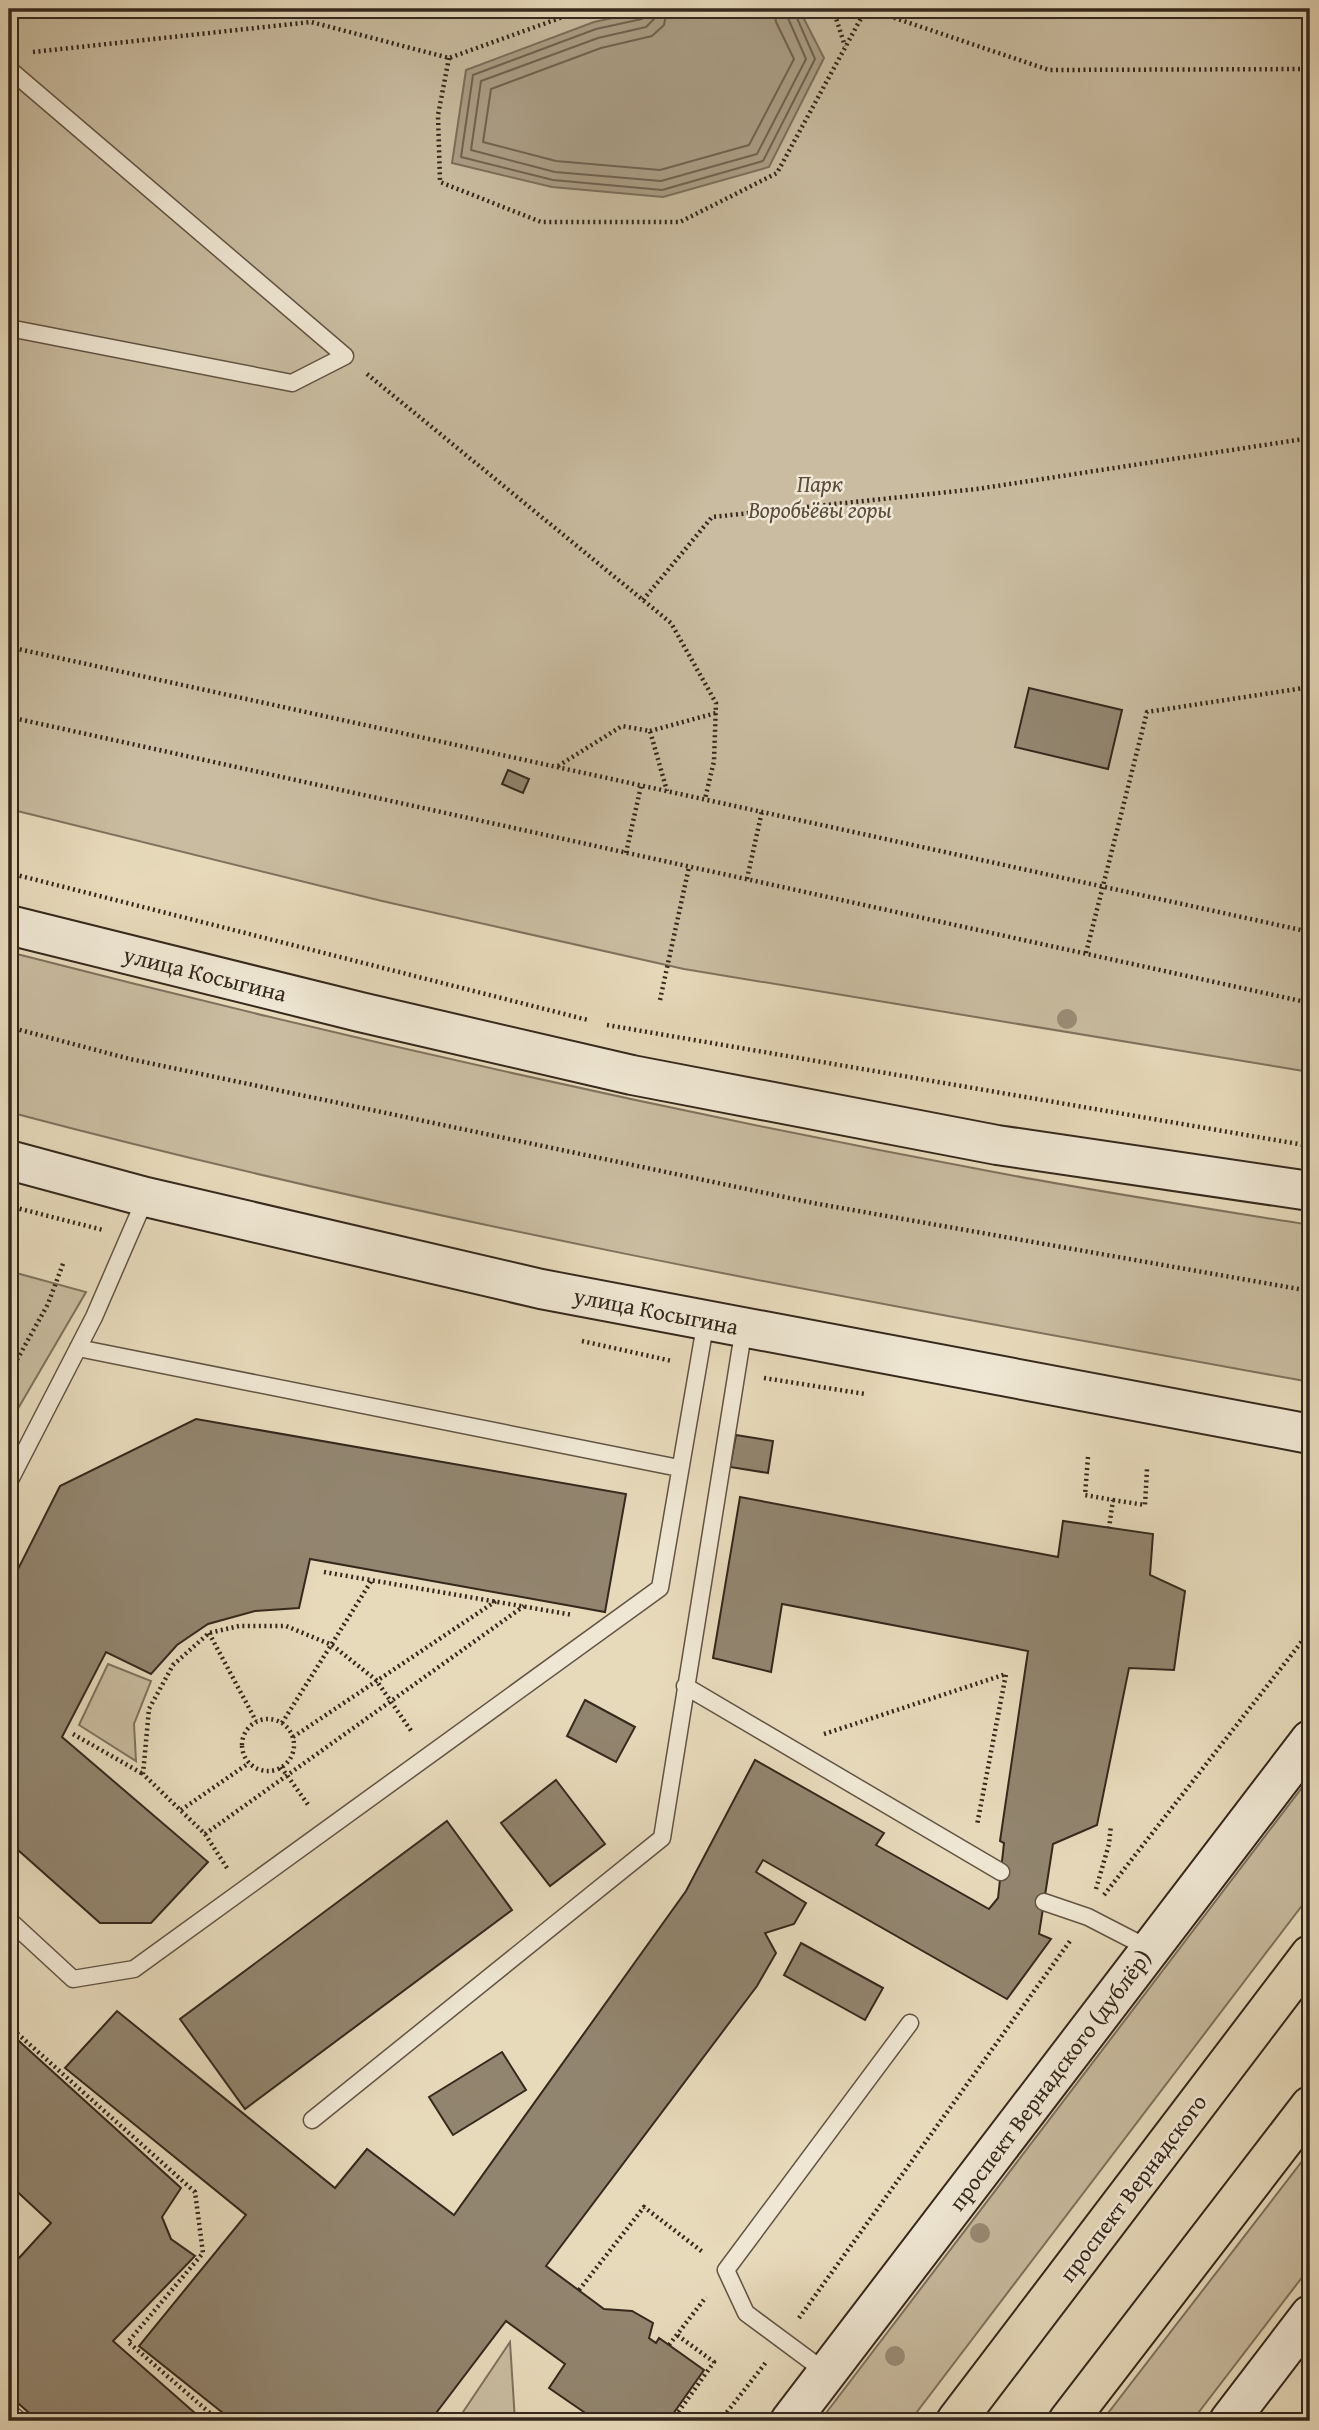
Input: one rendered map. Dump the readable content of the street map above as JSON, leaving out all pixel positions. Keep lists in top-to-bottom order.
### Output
{
  "streets": {
    "main road": ["улица Косыгина", "проспект Вернадского (дублёр)", "проспект Вернадского"]
  },
  "parks": ["Парк Воробьёвы горы"]
}
